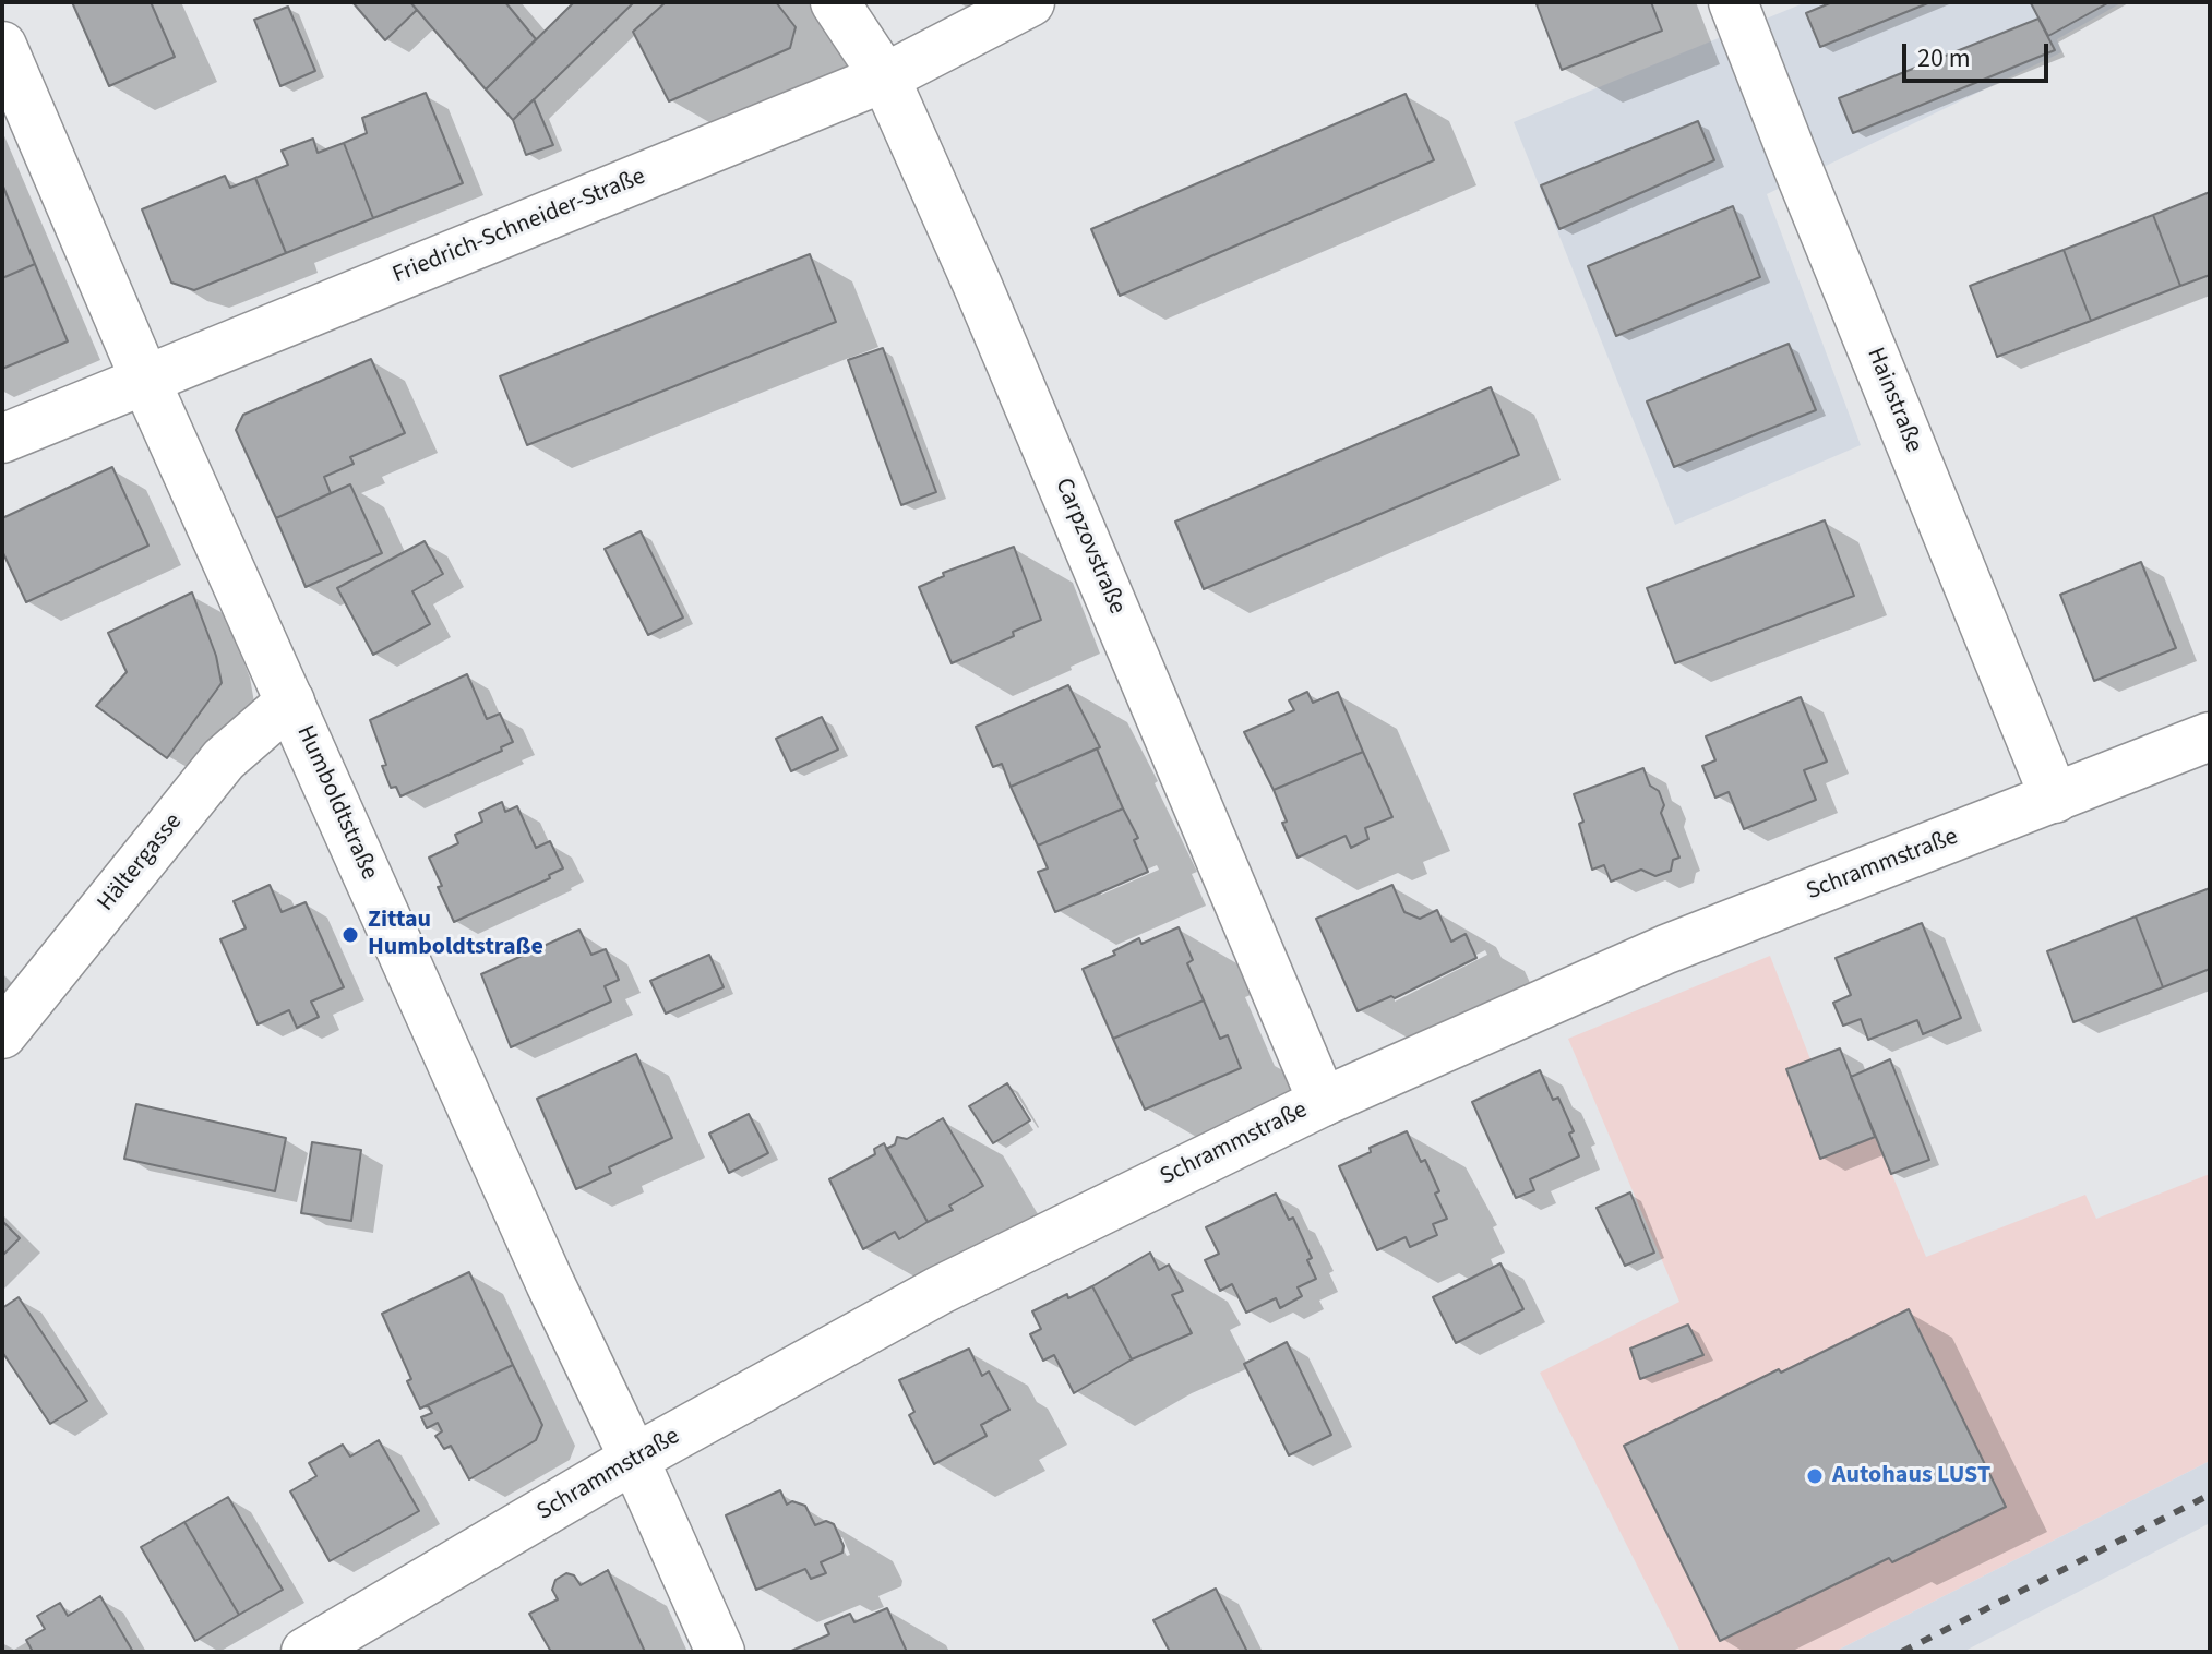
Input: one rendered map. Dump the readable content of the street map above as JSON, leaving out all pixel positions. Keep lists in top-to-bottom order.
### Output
{
  "streets": {
    "main road": [
      "Friedrich-Schneider-Straße",
      "Hainstraße",
      "Carpzovstraße",
      "Humboldtstraße",
      "Hältergasse",
      "Schrammstraße"
    ]
  },
  "crossings": [
    ["Friedrich-Schneider-Straße", "Carpzovstraße"],
    ["Friedrich-Schneider-Straße", "Humboldtstraße"],
    ["Hainstraße", "Schrammstraße"],
    ["Carpzovstraße", "Schrammstraße"],
    ["Humboldtstraße", "Hältergasse"],
    ["Humboldtstraße", "Schrammstraße"]
  ],
  "places": ["Zittau Humboldtstraße", "Autohaus LUST"],
  "scale_bar": "20 m"
}
